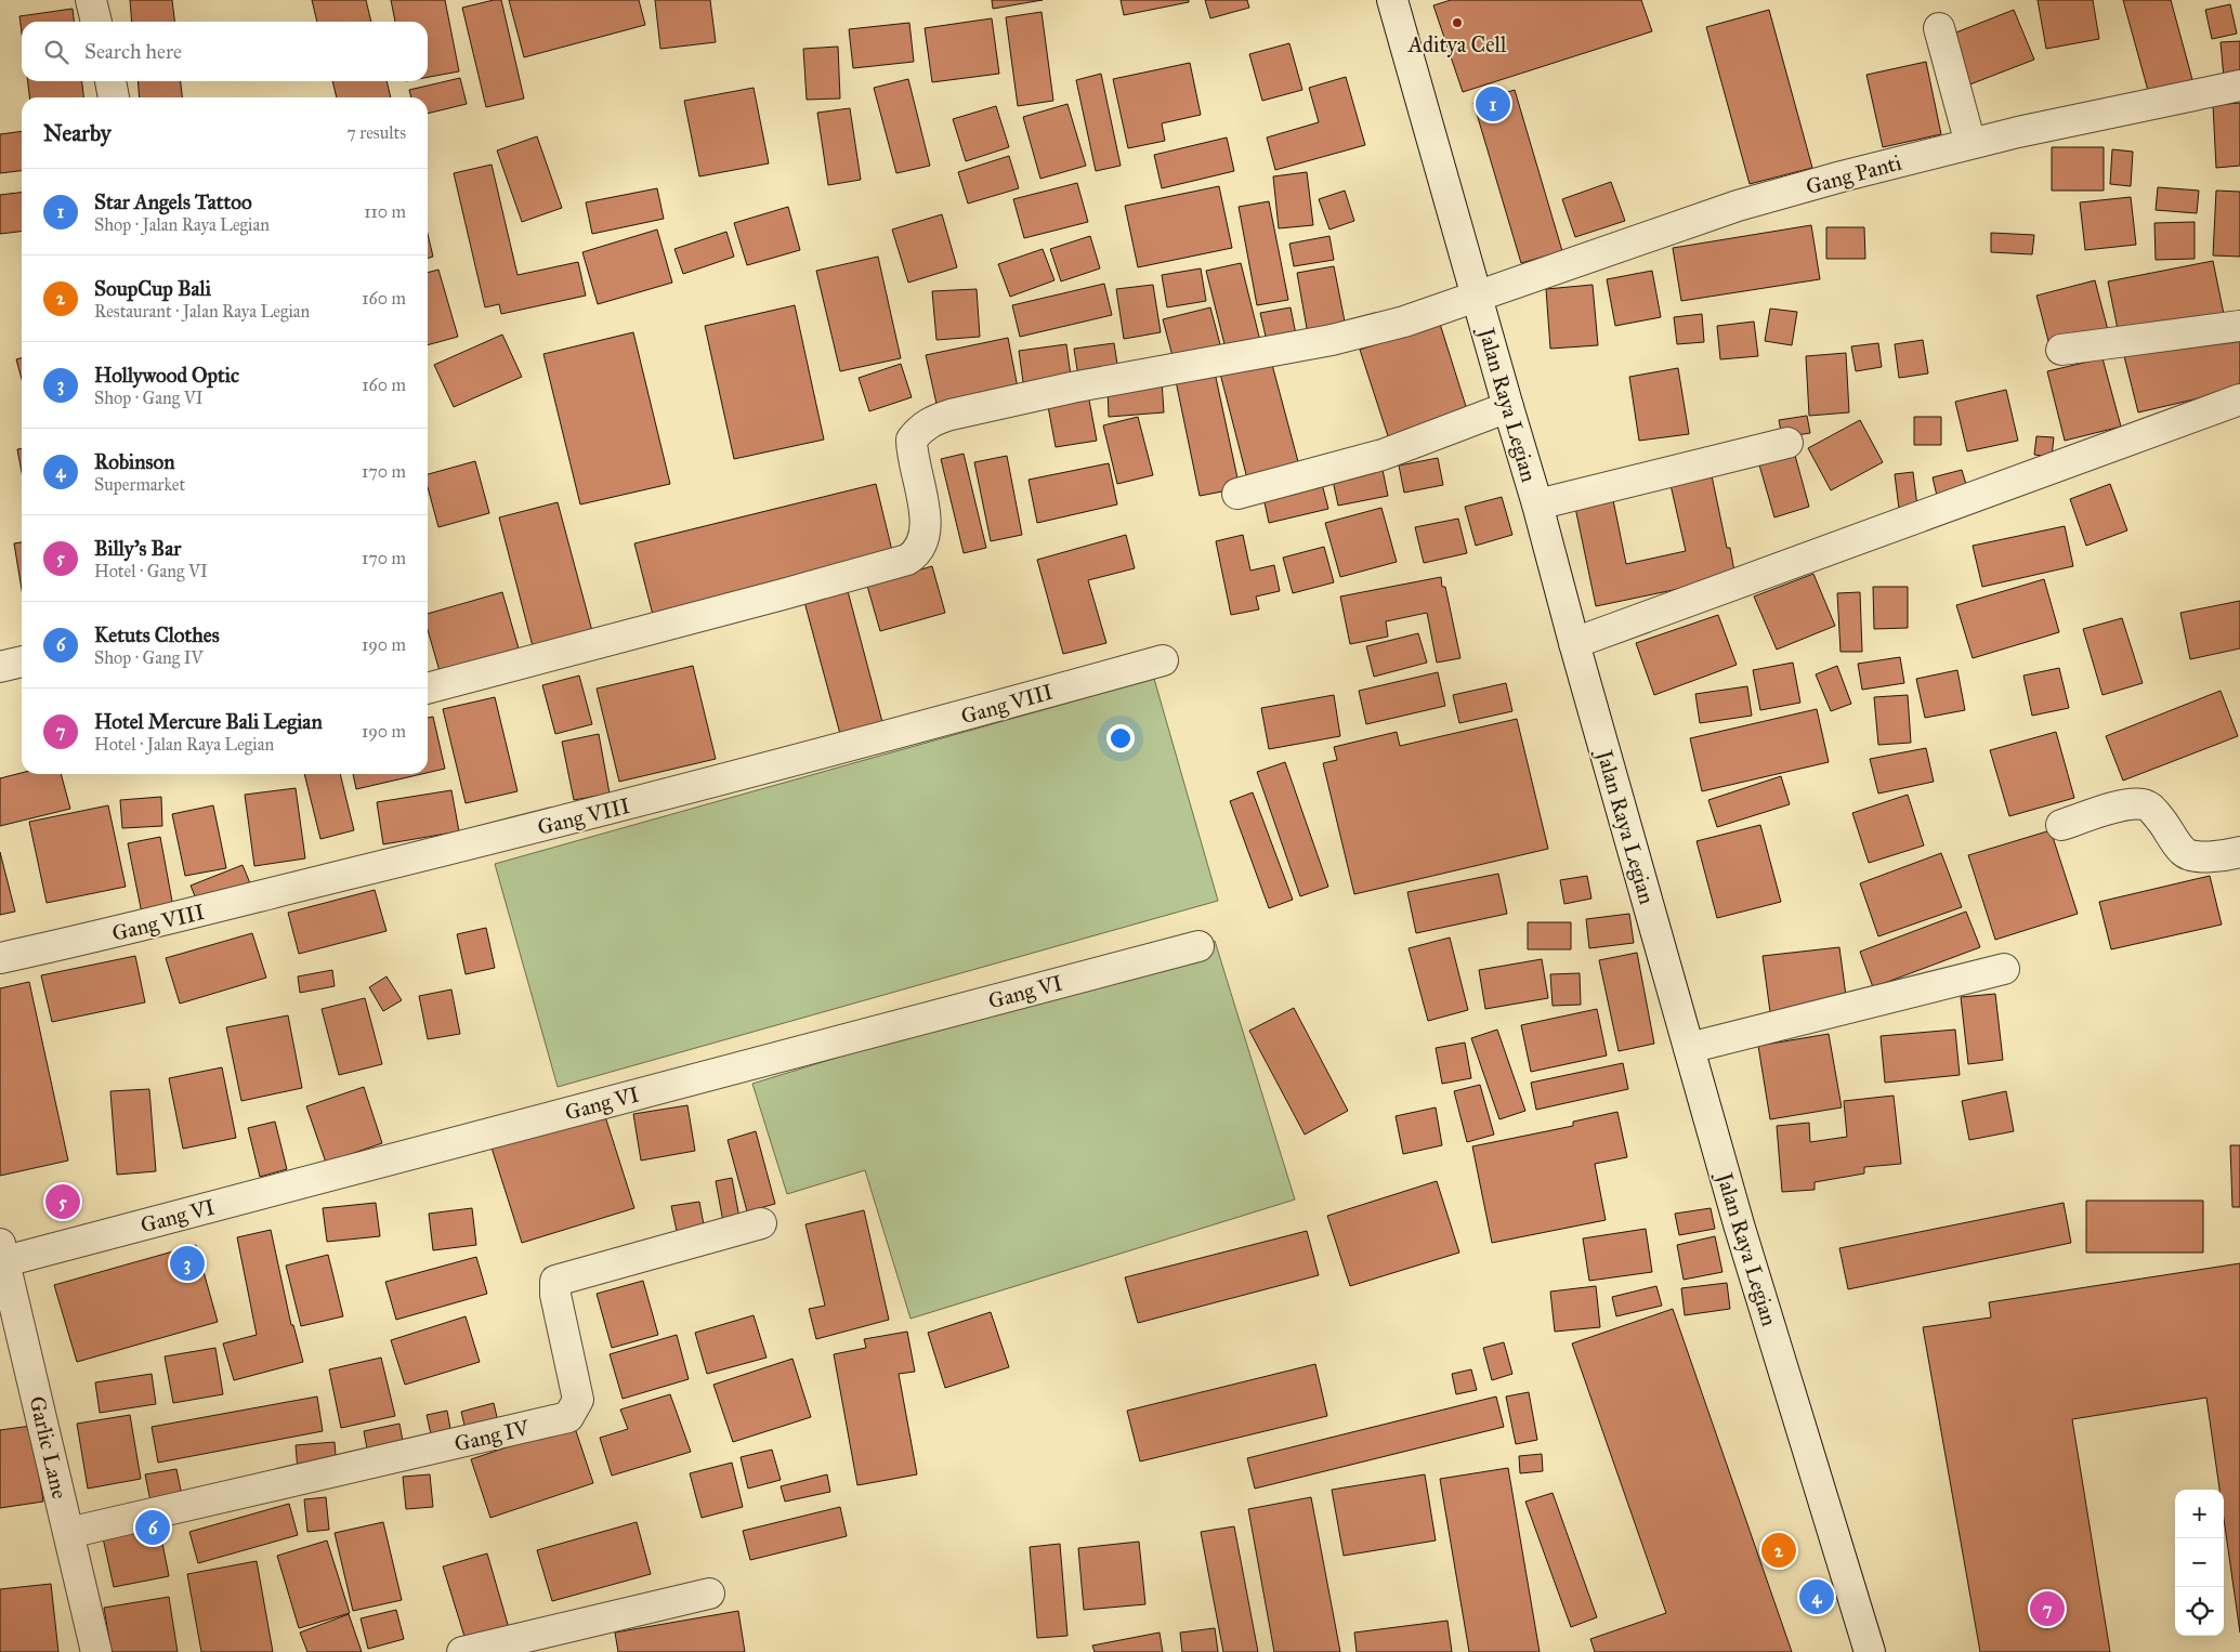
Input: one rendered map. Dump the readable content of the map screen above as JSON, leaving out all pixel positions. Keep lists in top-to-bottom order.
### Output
{
  "streets": {
    "street": [
      "Gang Panti",
      "Jalan Raya Legian",
      "Gang VIII",
      "Gang VI",
      "Gang IV",
      "Garlic Lane"
    ]
  },
  "crossings": [
    ["Gang Panti", "Jalan Raya Legian"],
    ["Gang VI", "Garlic Lane"],
    ["Gang IV", "Garlic Lane"]
  ],
  "places": ["Aditya Cell"],
  "page": {
    "search": "Search here",
    "pins": [
      "1",
      "5",
      "3",
      "6",
      "2",
      "4",
      "7"
    ],
    "heading": ["Nearby", "7 results"],
    "list": [
      {
        "mark": "1",
        "name": "Star Angels Tattoo",
        "note": "Shop · Jalan Raya Legian",
        "value": "110 m"
      },
      {
        "mark": "2",
        "name": "SoupCup Bali",
        "note": "Restaurant · Jalan Raya Legian",
        "value": "160 m"
      },
      {
        "mark": "3",
        "name": "Hollywood Optic",
        "note": "Shop · Gang VI",
        "value": "160 m"
      },
      {
        "mark": "4",
        "name": "Robinson",
        "note": "Supermarket",
        "value": "170 m"
      },
      {
        "mark": "5",
        "name": "Billy's Bar",
        "note": "Hotel · Gang VI",
        "value": "170 m"
      },
      {
        "mark": "6",
        "name": "Ketuts Clothes",
        "note": "Shop · Gang IV",
        "value": "190 m"
      },
      {
        "mark": "7",
        "name": "Hotel Mercure Bali Legian",
        "note": "Hotel · Jalan Raya Legian",
        "value": "190 m"
      }
    ],
    "map_buttons": ["+", "−"]
  }
}
